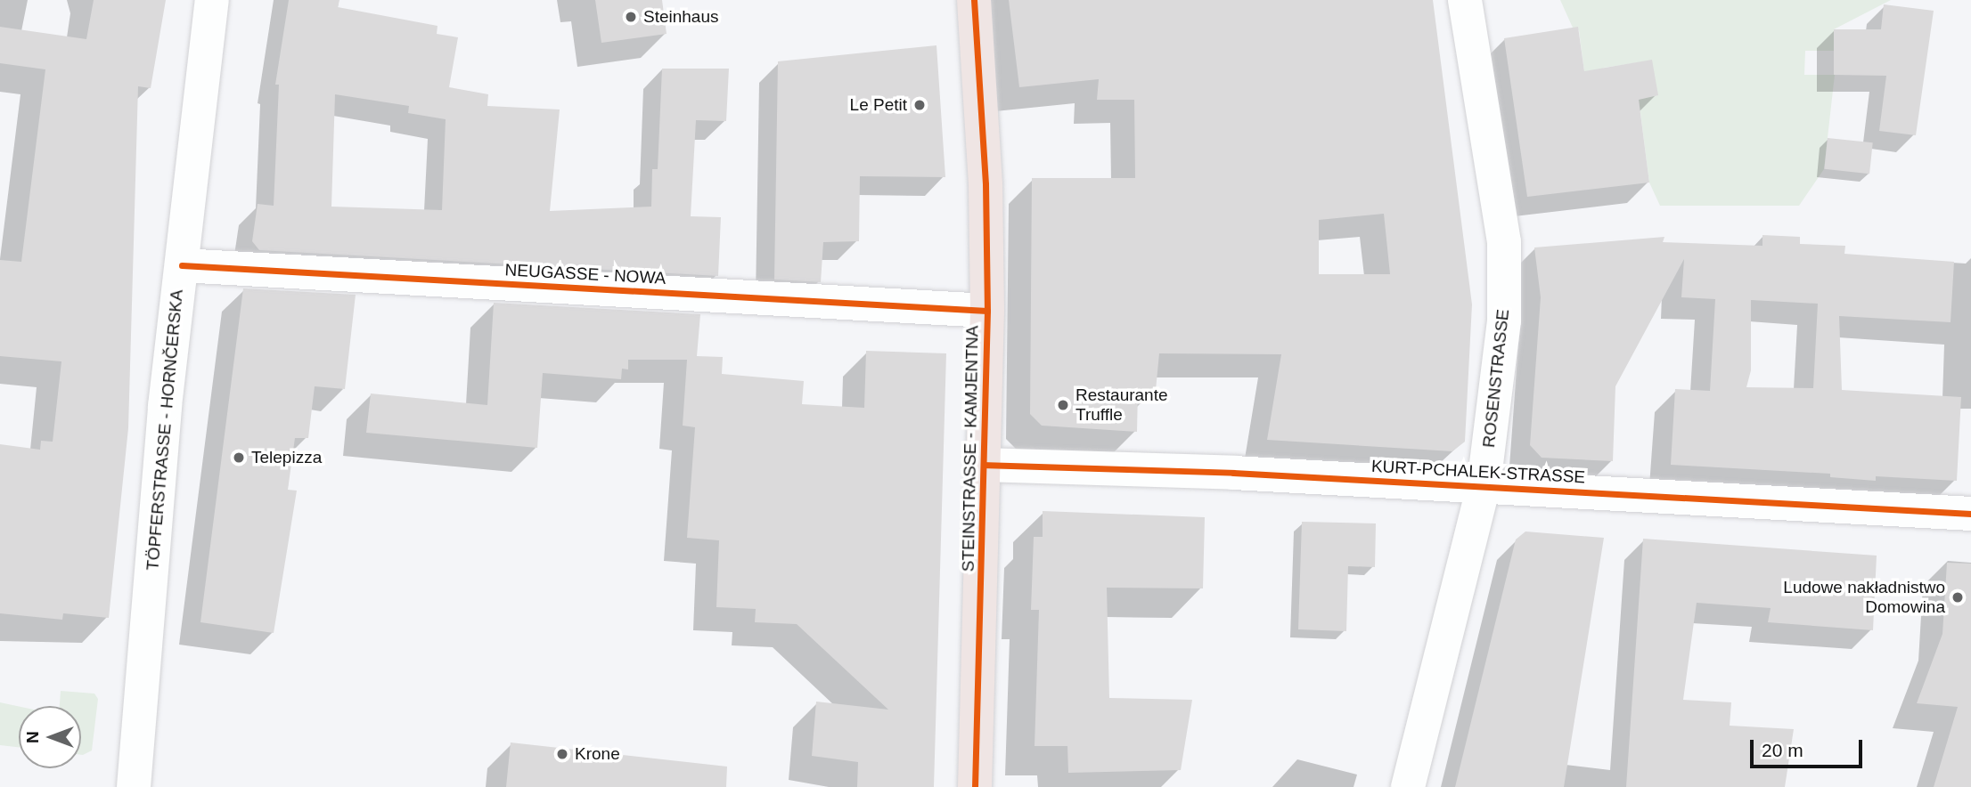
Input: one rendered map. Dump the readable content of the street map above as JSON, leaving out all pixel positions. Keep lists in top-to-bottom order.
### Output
{
  "streets": {
    "main road": ["STEINSTRASSE - KAMJENTNA"],
    "street": [
      "NEUGASSE - NOWA",
      "ROSENSTRASSE",
      "TÖPFERSTRASSE - HORNČERSKA",
      "KURT-PCHALEK-STRASSE"
    ]
  },
  "crossings": [
    ["NEUGASSE - NOWA", "TÖPFERSTRASSE - HORNČERSKA"],
    ["NEUGASSE - NOWA", "STEINSTRASSE - KAMJENTNA"],
    ["ROSENSTRASSE", "KURT-PCHALEK-STRASSE"],
    ["STEINSTRASSE - KAMJENTNA", "KURT-PCHALEK-STRASSE"]
  ],
  "places": [
    "Steinhaus",
    "Le Petit",
    "Restaurante Truffle",
    "Telepizza",
    "Ludowe nakładnistwo Domowina",
    "Krone"
  ],
  "scale_bar": "20 m",
  "north": "left"
}
